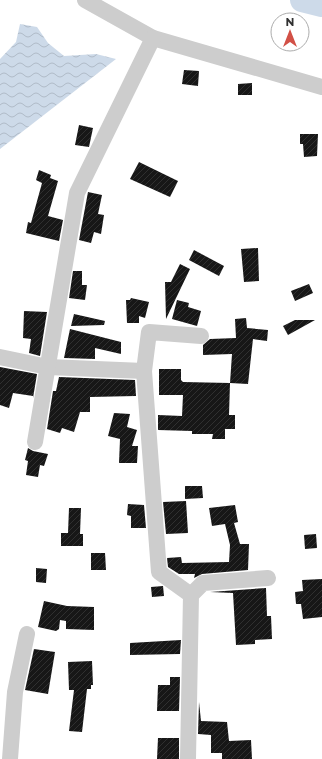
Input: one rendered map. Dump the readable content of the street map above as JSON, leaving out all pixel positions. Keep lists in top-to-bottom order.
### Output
{
  "north": "top"
}
